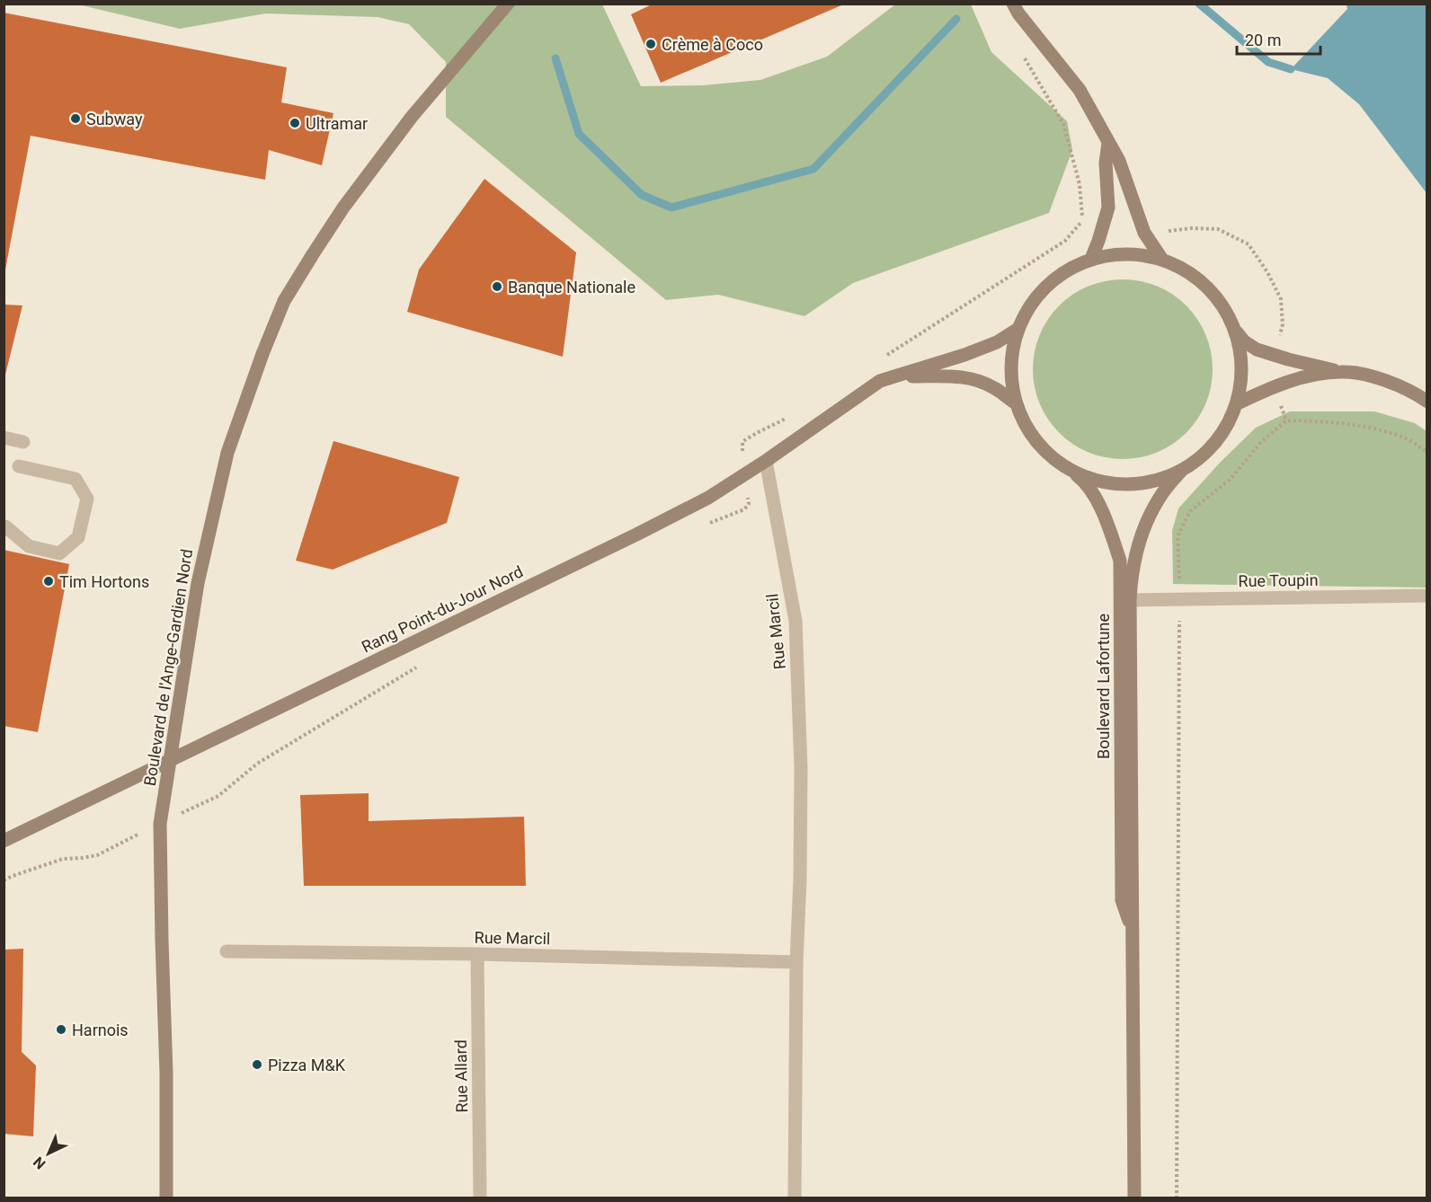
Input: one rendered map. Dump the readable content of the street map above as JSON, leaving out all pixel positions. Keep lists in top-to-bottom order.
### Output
{
  "streets": {
    "street": [
      "Rue Toupin",
      "Rang Point-du-Jour Nord",
      "Rue Marcil",
      "Boulevard de l'Ange-Gardien Nord",
      "Boulevard Lafortune",
      "Rue Allard"
    ]
  },
  "crossings": [
    ["Rue Toupin", "Boulevard Lafortune"],
    ["Rang Point-du-Jour Nord", "Rue Marcil"],
    ["Rang Point-du-Jour Nord", "Boulevard de l'Ange-Gardien Nord"],
    ["Rue Marcil", "Rue Allard"]
  ],
  "places": [
    "Crème à Coco",
    "Subway",
    "Ultramar",
    "Banque Nationale",
    "Tim Hortons",
    "Harnois",
    "Pizza M&K"
  ],
  "scale_bar": "20 m",
  "north": "bottom left"
}
